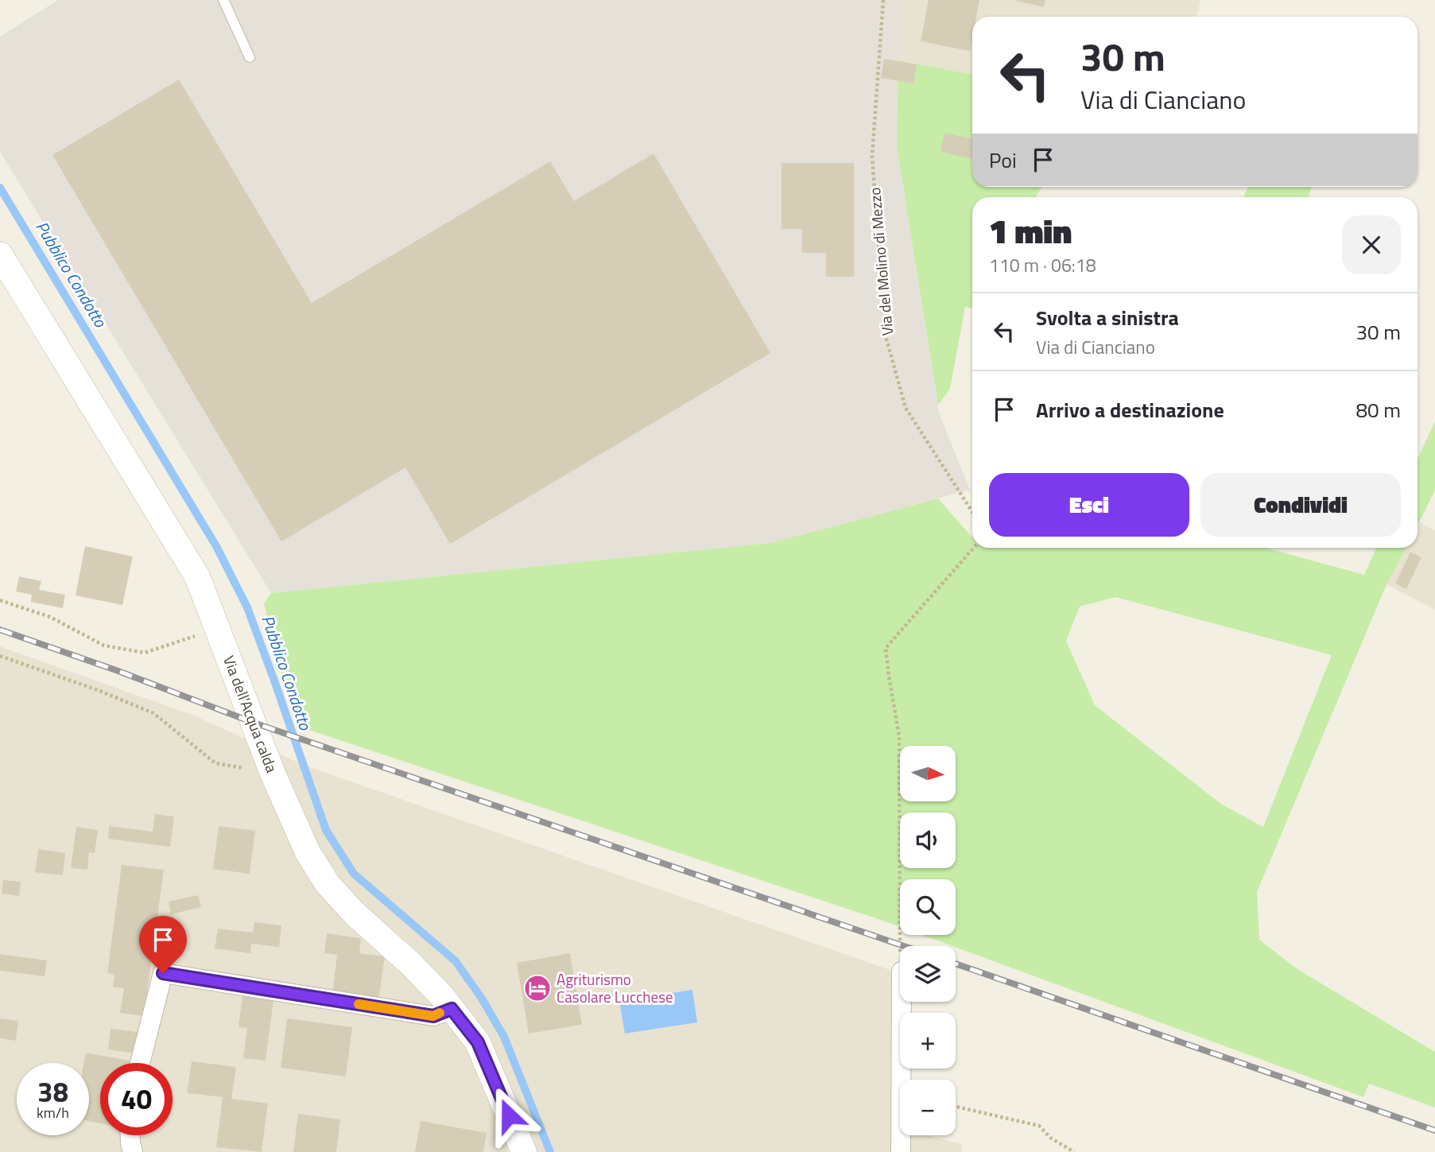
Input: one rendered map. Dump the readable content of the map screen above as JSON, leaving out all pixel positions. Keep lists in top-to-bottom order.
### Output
{
  "streets": {
    "street": ["Via dell'Acqua calda"],
    "path": ["Via del Molino di Mezzo"]
  },
  "water": ["Pubblico Condotto"],
  "places": {
    "hotel": ["Agriturismo Casolare Lucchese"]
  },
  "north": "right",
  "page": {
    "turn": ["30 m", "Via di Cianciano"],
    "then": "Poi",
    "heading": ["1 min", "110 m · 06:18"],
    "list": [
      {
        "name": "Svolta a sinistra",
        "note": "Via di Cianciano",
        "value": "30 m"
      },
      {
        "name": "Arrivo a destinazione",
        "value": "80 m"
      }
    ],
    "buttons": ["Esci", "Condividi"],
    "map_buttons": ["+", "−"],
    "speed": "38 km/h",
    "limit": "40"
  }
}
